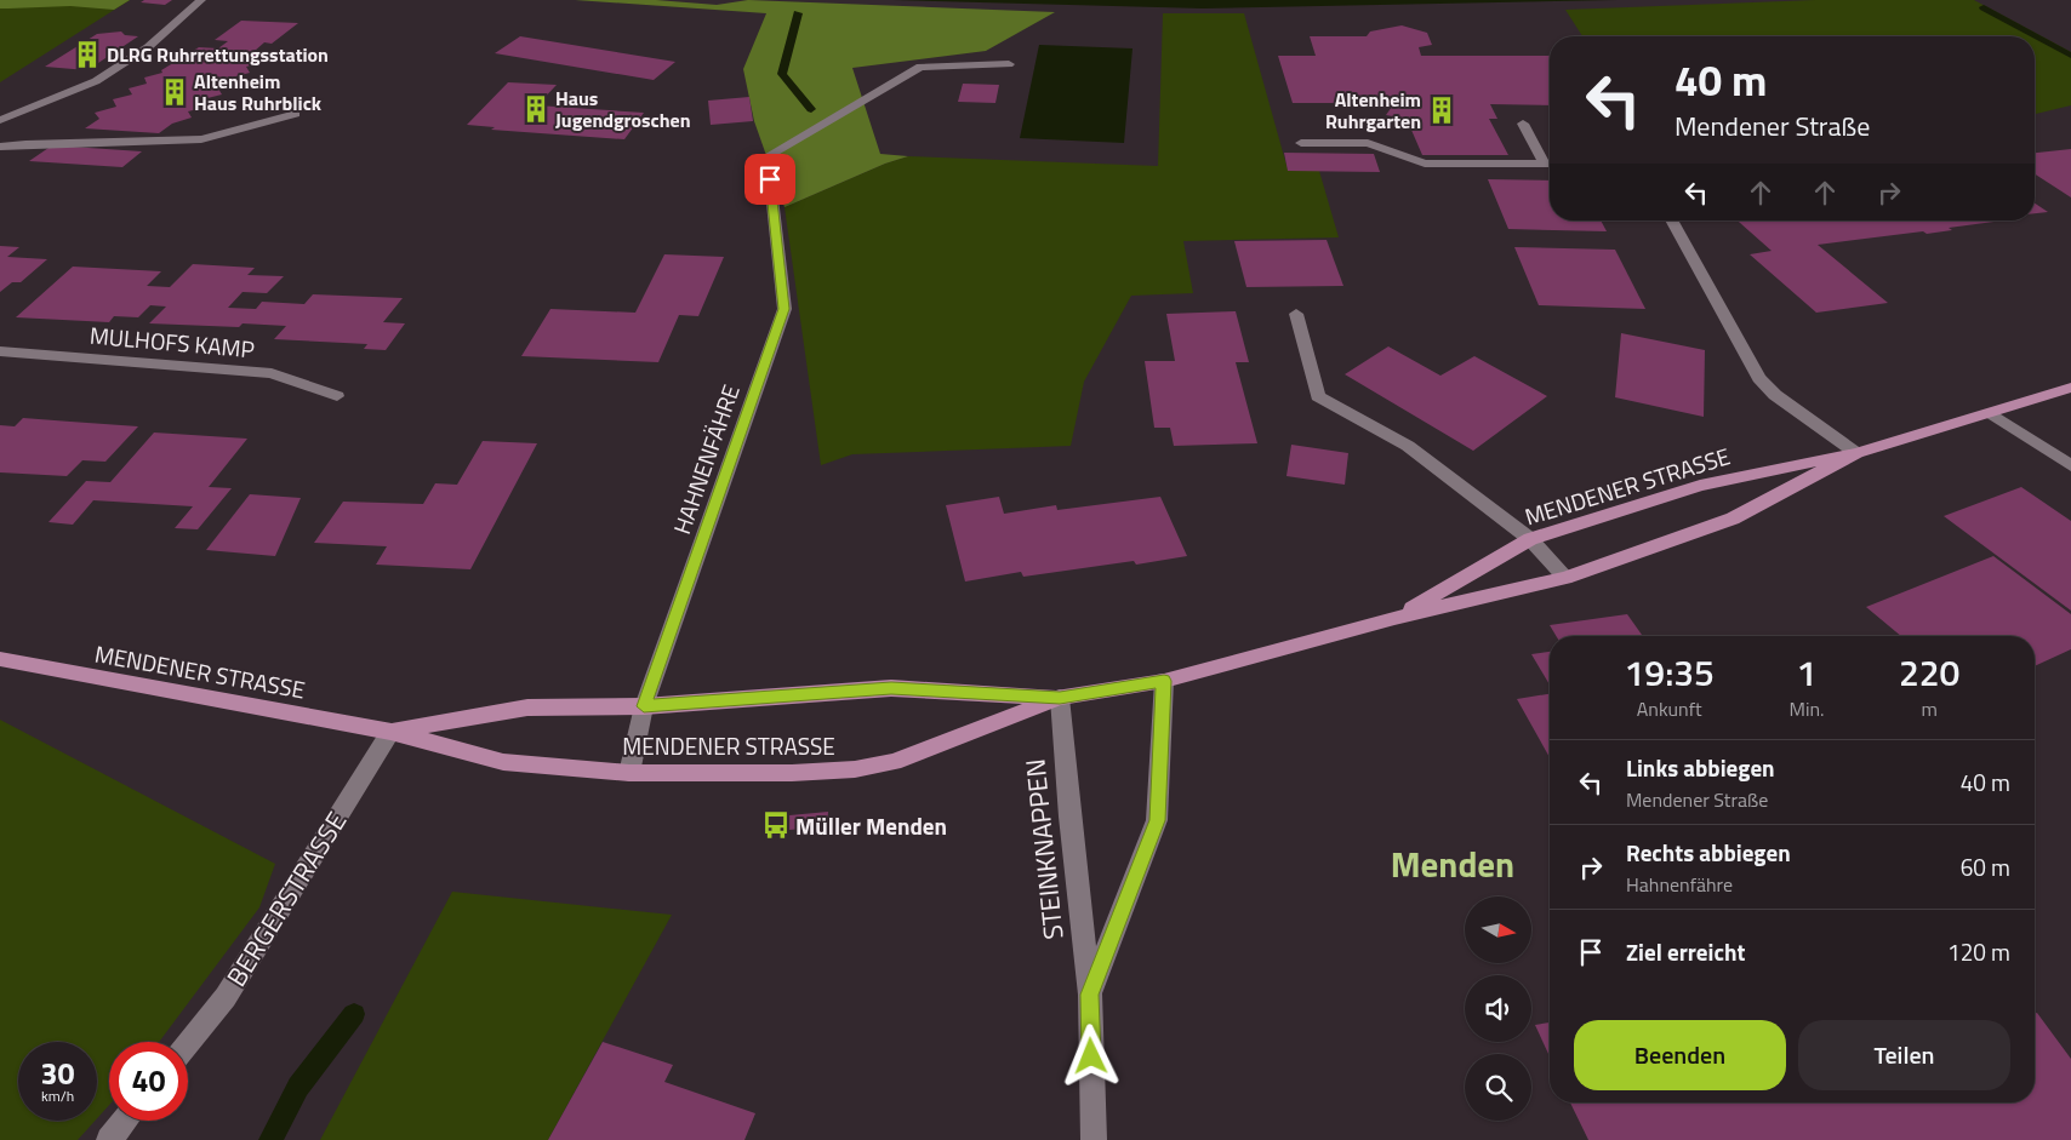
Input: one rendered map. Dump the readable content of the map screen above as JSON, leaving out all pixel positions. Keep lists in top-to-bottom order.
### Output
{
  "streets": {
    "main road": ["MENDENER STRASSE"],
    "street": [
      "MULHOFS KAMP",
      "HAHNENFÄHRE",
      "STEINKNAPPEN",
      "BERGERSTRASSE"
    ]
  },
  "crossings": [
    ["HAHNENFÄHRE", "MENDENER STRASSE"],
    ["MENDENER STRASSE", "STEINKNAPPEN"],
    ["MENDENER STRASSE", "BERGERSTRASSE"]
  ],
  "districts": ["Menden"],
  "places": {
    "building": [
      "DLRG Ruhrrettungsstation",
      "Altenheim Haus Ruhrblick",
      "Haus Jugendgroschen",
      "Altenheim Ruhrgarten"
    ],
    "bus stop": ["Müller Menden"]
  },
  "north": "right",
  "page": {
    "turn": ["40 m", "Mendener Straße"],
    "eta": [
      "19:35",
      "Ankunft",
      "1",
      "Min.",
      "220",
      "m"
    ],
    "list": [
      {
        "name": "Links abbiegen",
        "note": "Mendener Straße",
        "value": "40 m"
      },
      {
        "name": "Rechts abbiegen",
        "note": "Hahnenfähre",
        "value": "60 m"
      },
      {
        "name": "Ziel erreicht",
        "value": "120 m"
      }
    ],
    "buttons": ["Beenden", "Teilen"],
    "speed": "30 km/h",
    "limit": "40"
  }
}
